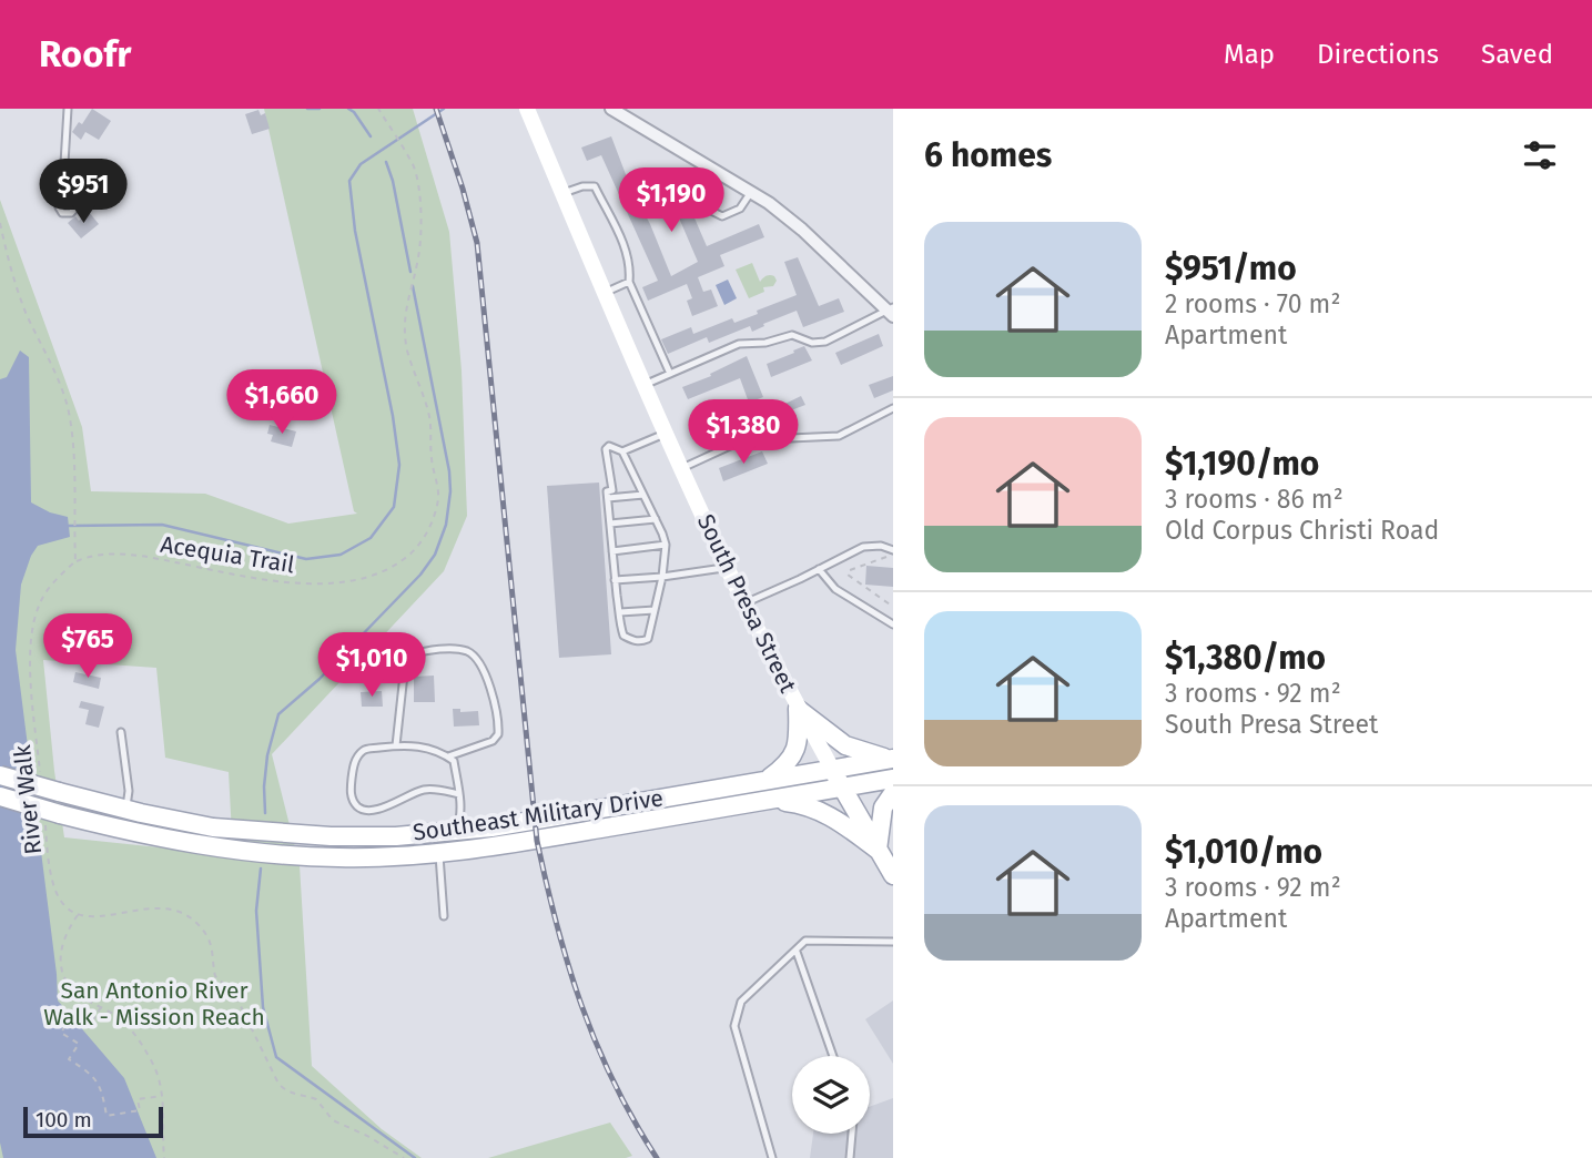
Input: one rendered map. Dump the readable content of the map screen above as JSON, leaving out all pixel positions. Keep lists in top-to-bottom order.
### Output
{
  "streets": {
    "main road": ["South Presa Street", "Southeast Military Drive"],
    "path": ["Acequia Trail", "River Walk"]
  },
  "crossings": [
    ["Acequia Trail", "River Walk"],
    ["South Presa Street", "Southeast Military Drive"],
    ["River Walk", "Southeast Military Drive"]
  ],
  "parks": ["San Antonio River Walk - Mission Reach"],
  "scale_bar": "100 m",
  "page": {
    "header": "Roofr",
    "nav": ["Map", "Directions", "Saved"],
    "heading": "6 homes",
    "price": [
      "$951",
      "$1,190",
      "$1,660",
      "$1,380",
      "$765",
      "$1,010"
    ],
    "list": [
      {
        "name": "$951/mo",
        "note": "2 rooms · 70 m² · Apartment"
      },
      {
        "name": "$1,190/mo",
        "note": "3 rooms · 86 m² · Old Corpus Christi Road"
      },
      {
        "name": "$1,380/mo",
        "note": "3 rooms · 92 m² · South Presa Street"
      },
      {
        "name": "$1,010/mo",
        "note": "3 rooms · 92 m² · Apartment"
      }
    ],
    "scale": "100 m"
  }
}
